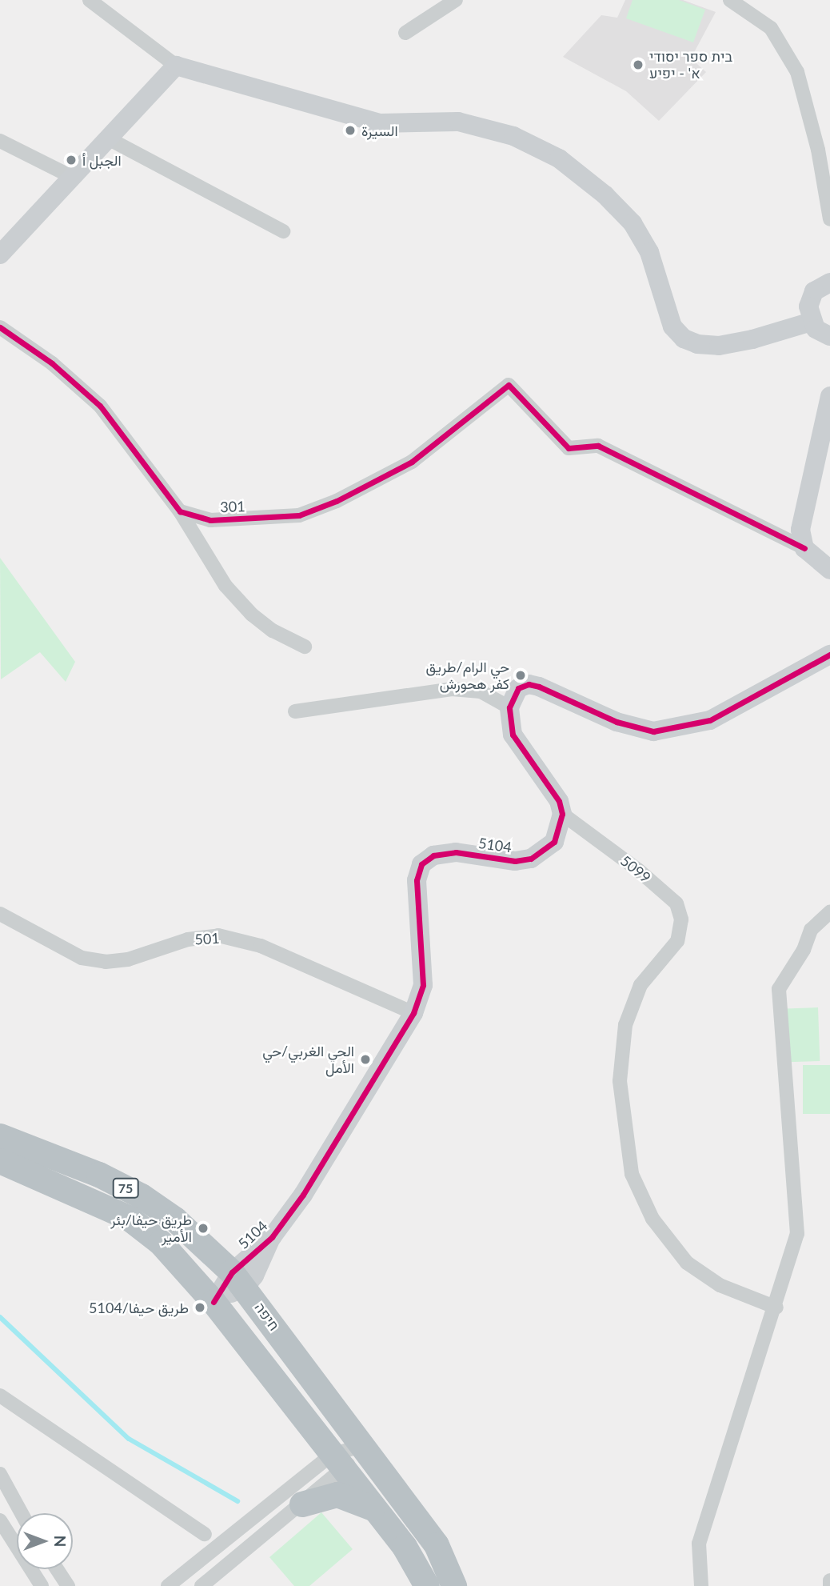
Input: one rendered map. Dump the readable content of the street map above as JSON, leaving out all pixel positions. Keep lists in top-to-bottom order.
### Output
{
  "streets": {
    "highway": ["75", "חיפה"],
    "street": [
      "301",
      "5104",
      "5099",
      "501"
    ]
  },
  "crossings": [
    ["5104", "5099"],
    ["5104", "501"],
    ["5104", "75"],
    ["5104", "חיפה"]
  ],
  "places": [
    "בית ספר יסודי א' - יפיע",
    "السيرة",
    "الجبل أ",
    "حي الرام/طريق كفر هحورش",
    "الحي الغربي/حي الأمل",
    "طريق حيفا/بئر الأمير",
    "طريق حيفا/5104"
  ],
  "north": "right"
}
